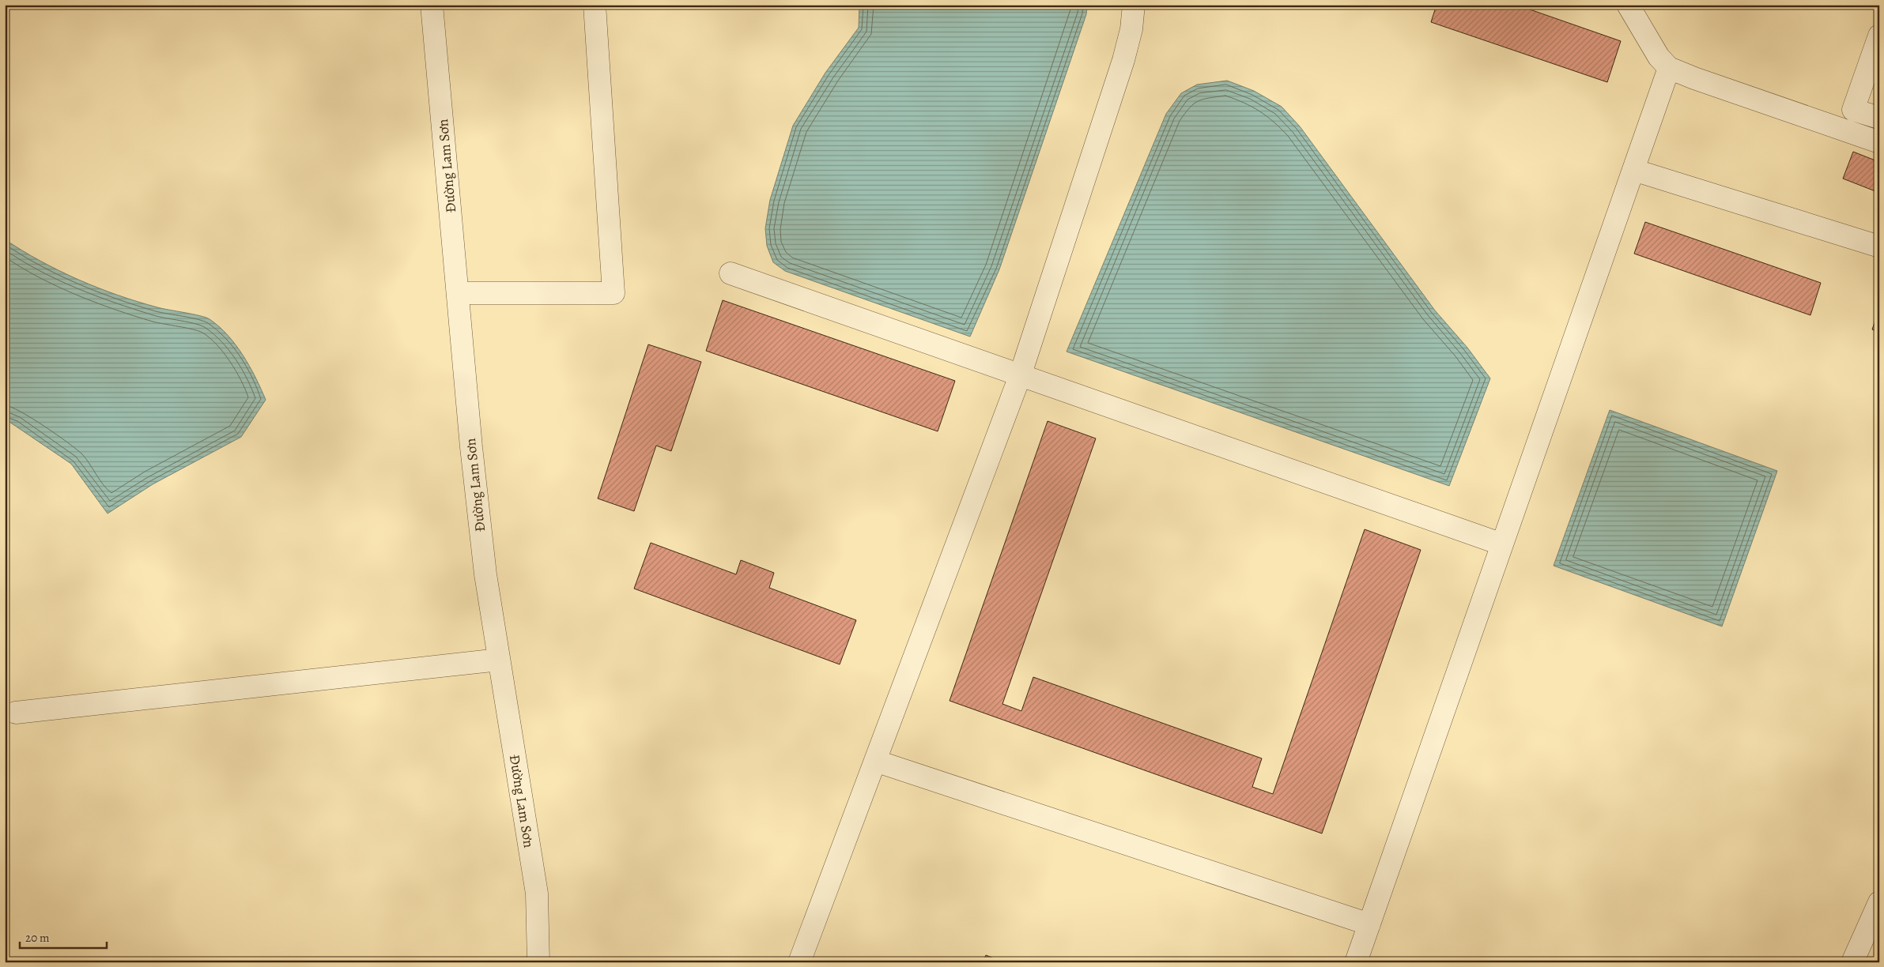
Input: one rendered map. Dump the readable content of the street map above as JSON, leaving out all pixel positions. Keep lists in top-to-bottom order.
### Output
{
  "streets": {
    "street": ["Đường Lam Sơn"]
  },
  "scale_bar": "20 m"
}
